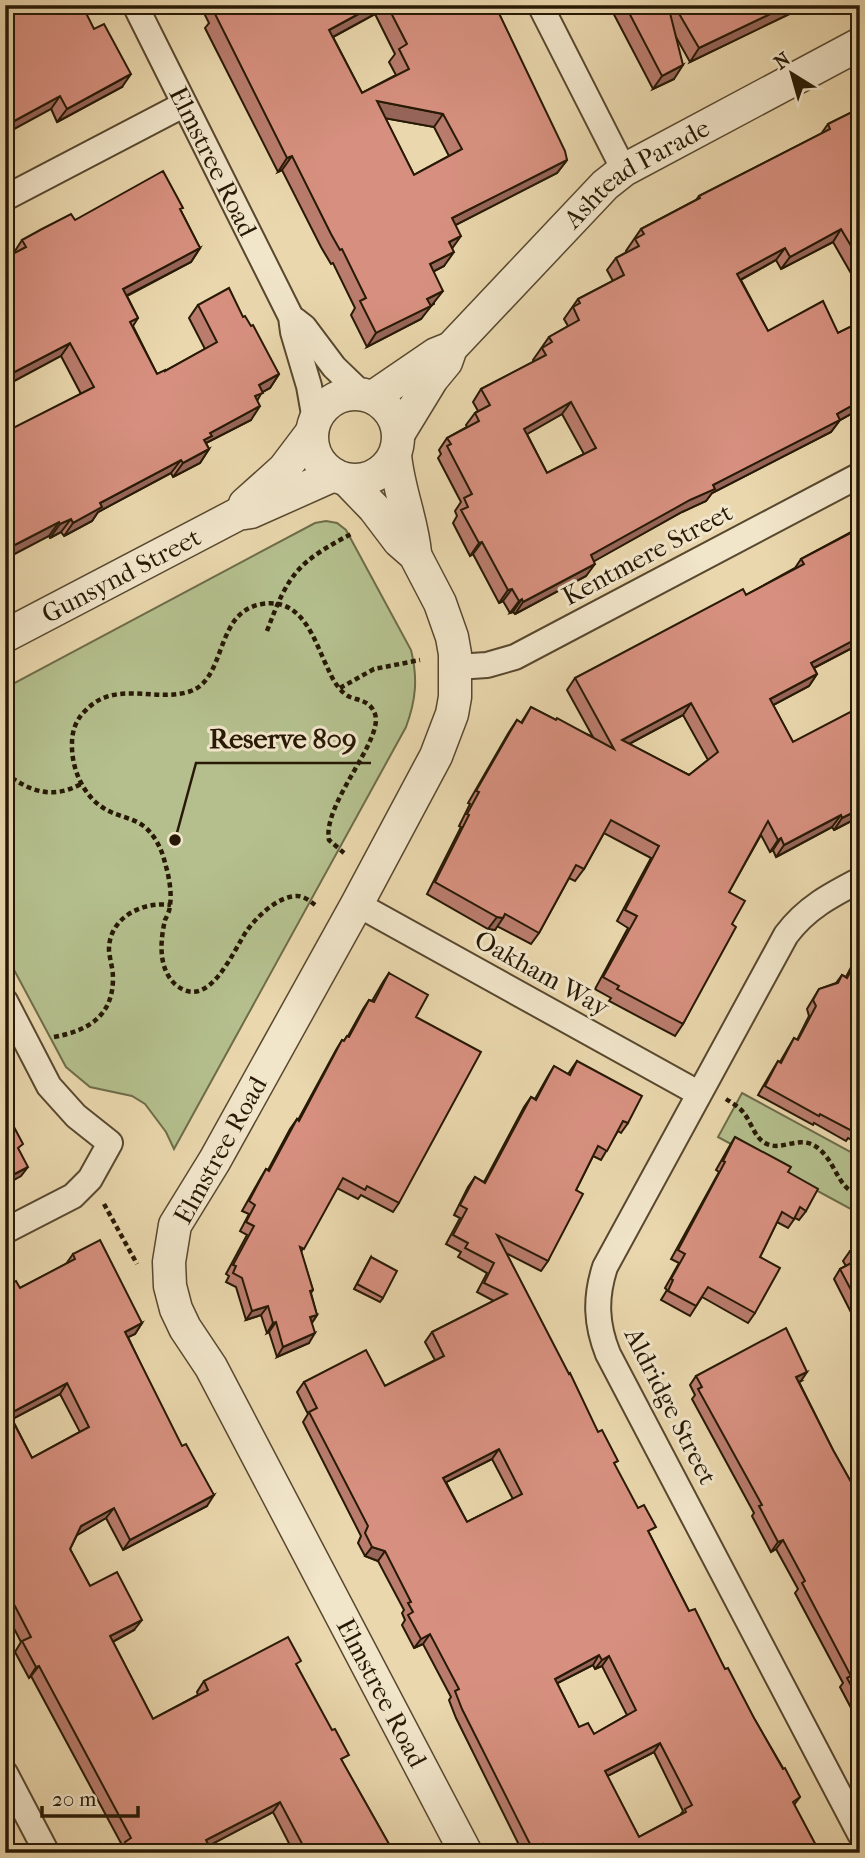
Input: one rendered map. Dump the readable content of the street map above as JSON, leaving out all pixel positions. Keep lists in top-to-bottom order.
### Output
{
  "streets": {
    "street": [
      "Elmstree Road",
      "Ashtead Parade",
      "Kentmere Street",
      "Gunsynd Street",
      "Oakham Way",
      "Aldridge Street"
    ]
  },
  "crossings": [
    ["Elmstree Road", "Ashtead Parade"],
    ["Elmstree Road", "Kentmere Street"],
    ["Elmstree Road", "Gunsynd Street"],
    ["Elmstree Road", "Oakham Way"],
    ["Ashtead Parade", "Gunsynd Street"],
    ["Oakham Way", "Aldridge Street"]
  ],
  "places": ["Reserve 809"],
  "scale_bar": "20 m",
  "north": "top left"
}
